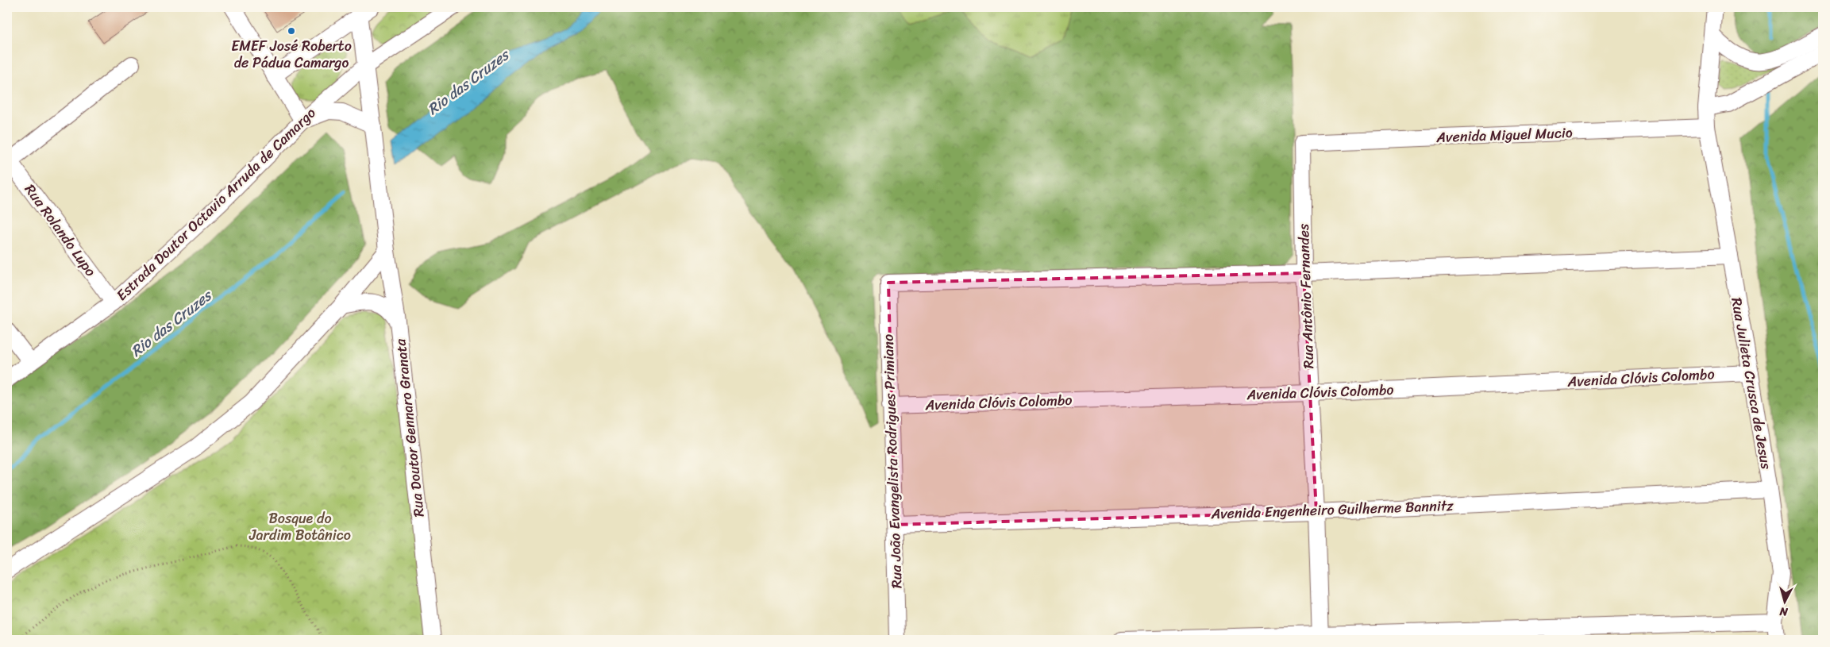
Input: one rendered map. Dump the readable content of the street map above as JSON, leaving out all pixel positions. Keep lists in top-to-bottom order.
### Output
{
  "streets": {
    "street": [
      "Avenida Miguel Mucio",
      "Estrada Doutor Octavio Arruda de Camargo",
      "Rua Rolando Lupo",
      "Rua Antônio Fernandes",
      "Avenida Clóvis Colombo",
      "Rua Julieta Crusca de Jesus",
      "Rua Doutor Gennaro Granata",
      "Rua João Evangelista Rodrigues Primiano",
      "Avenida Engenheiro Guilherme Bannitz"
    ]
  },
  "crossings": [
    ["Avenida Miguel Mucio", "Rua Antônio Fernandes"],
    ["Avenida Miguel Mucio", "Rua Julieta Crusca de Jesus"],
    ["Estrada Doutor Octavio Arruda de Camargo", "Rua Rolando Lupo"],
    ["Rua Antônio Fernandes", "Avenida Clóvis Colombo"],
    ["Rua Antônio Fernandes", "Rua João Evangelista Rodrigues Primiano"],
    ["Rua Antônio Fernandes", "Avenida Engenheiro Guilherme Bannitz"],
    ["Avenida Clóvis Colombo", "Rua Julieta Crusca de Jesus"],
    ["Avenida Clóvis Colombo", "Rua João Evangelista Rodrigues Primiano"],
    ["Rua Julieta Crusca de Jesus", "Avenida Engenheiro Guilherme Bannitz"],
    ["Rua João Evangelista Rodrigues Primiano", "Avenida Engenheiro Guilherme Bannitz"]
  ],
  "water": ["Rio das Cruzes"],
  "parks": ["Bosque do Jardim Botânico"],
  "places": ["EMEF José Roberto de Pádua Camargo"],
  "north": "bottom"
}
